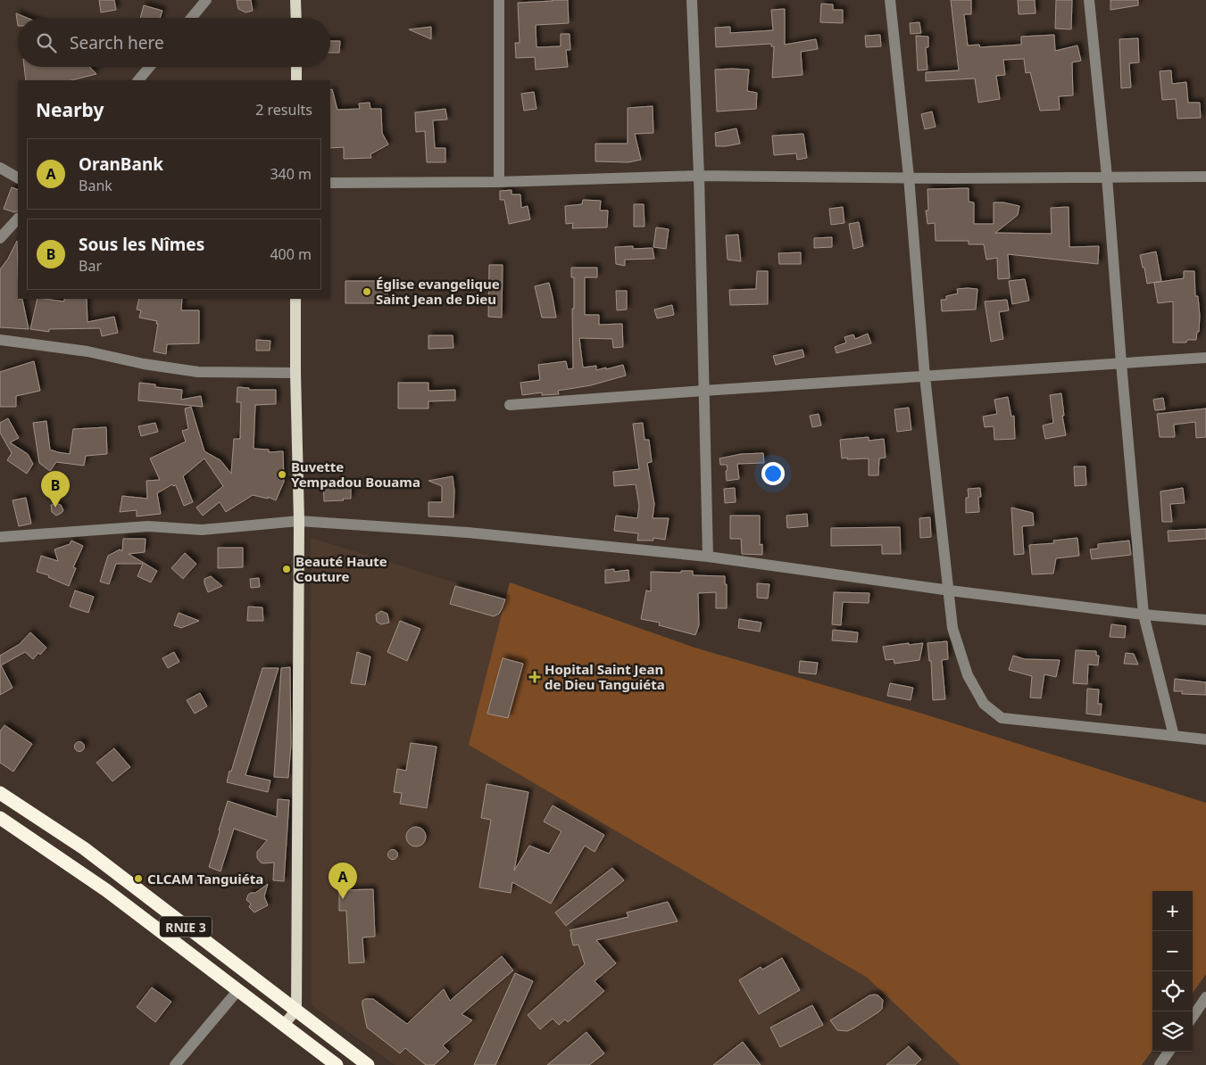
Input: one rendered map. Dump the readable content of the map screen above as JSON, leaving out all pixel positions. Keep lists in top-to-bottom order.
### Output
{
  "streets": {
    "highway": ["RNIE 3"]
  },
  "places": {
    "other": [
      "Église evangelique Saint Jean de Dieu",
      "Buvette Yempadou Bouama",
      "Beauté Haute Couture",
      "CLCAM Tanguiéta"
    ],
    "health": ["Hopital Saint Jean de Dieu Tanguiéta"]
  },
  "page": {
    "search": "Search here",
    "heading": ["Nearby", "2 results"],
    "list": [
      {
        "mark": "A",
        "name": "OranBank",
        "note": "Bank",
        "value": "340 m"
      },
      {
        "mark": "B",
        "name": "Sous les Nîmes",
        "note": "Bar",
        "value": "400 m"
      }
    ],
    "pins": ["B", "A"],
    "map_buttons": ["+", "−"]
  }
}
